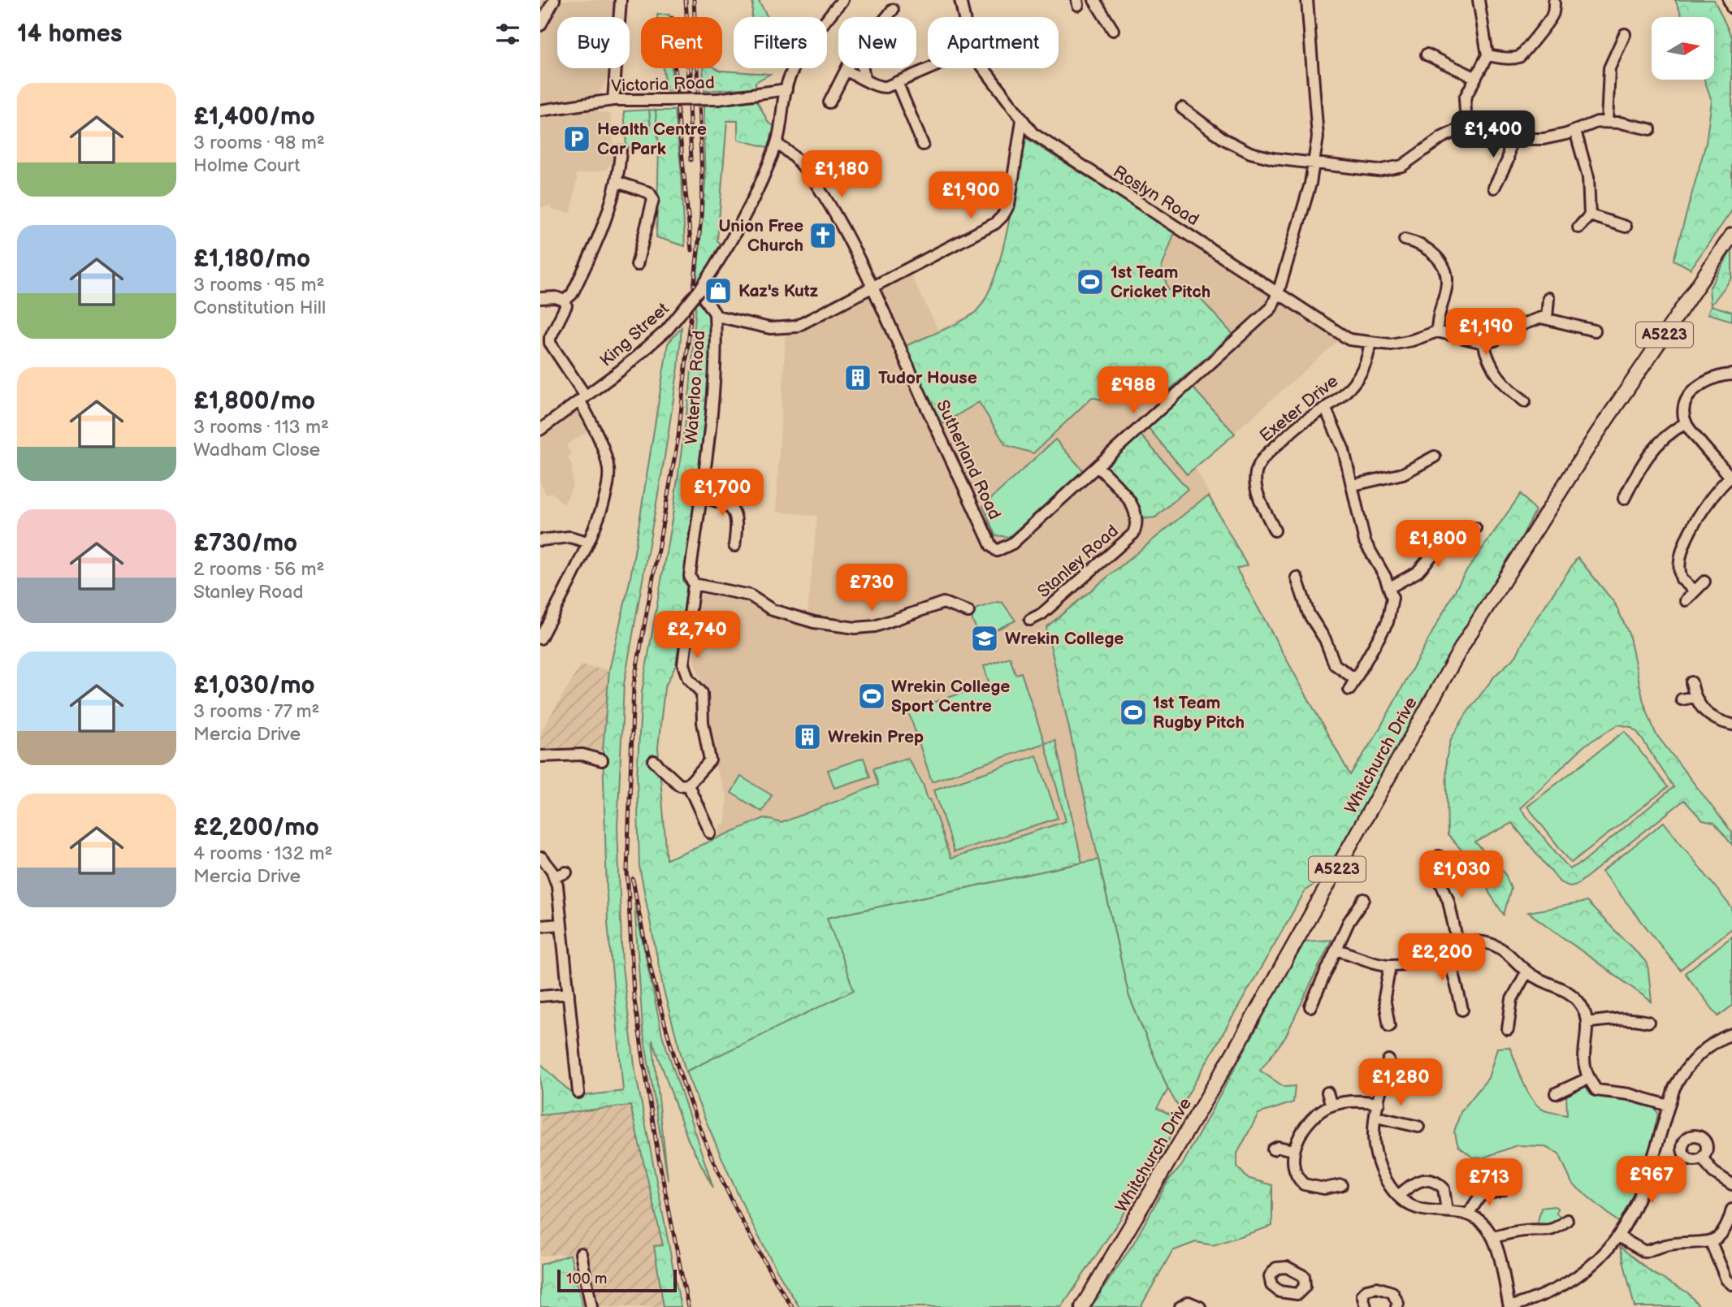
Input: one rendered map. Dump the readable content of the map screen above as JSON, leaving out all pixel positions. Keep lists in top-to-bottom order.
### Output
{
  "streets": {
    "main road": ["A5223", "Whitchurch Drive"],
    "street": [
      "Victoria Road",
      "Roslyn Road",
      "King Street",
      "Waterloo Road",
      "Exeter Drive",
      "Sutherland Road",
      "Stanley Road"
    ]
  },
  "crossings": [
    ["Victoria Road", "King Street"],
    ["Roslyn Road", "Exeter Drive"],
    ["King Street", "Sutherland Road"],
    ["Sutherland Road", "Stanley Road"]
  ],
  "places": {
    "parking": ["Health Centre Car Park"],
    "church": ["Union Free Church"],
    "sports": ["1st Team Cricket Pitch", "Wrekin College Sport Centre", "1st Team Rugby Pitch"],
    "shop": ["Kaz's Kutz"],
    "building": ["Tudor House", "Wrekin Prep"],
    "school or university": ["Wrekin College"]
  },
  "scale_bar": "100 m",
  "north": "right",
  "page": {
    "heading": "14 homes",
    "chip": [
      "Buy",
      "Rent",
      "Filters",
      "New",
      "Apartment"
    ],
    "list": [
      {
        "name": "£1,400/mo",
        "note": "3 rooms · 98 m² · Holme Court"
      },
      {
        "name": "£1,180/mo",
        "note": "3 rooms · 95 m² · Constitution Hill"
      },
      {
        "name": "£1,800/mo",
        "note": "3 rooms · 113 m² · Wadham Close"
      },
      {
        "name": "£730/mo",
        "note": "2 rooms · 56 m² · Stanley Road"
      },
      {
        "name": "£1,030/mo",
        "note": "3 rooms · 77 m² · Mercia Drive"
      },
      {
        "name": "£2,200/mo",
        "note": "4 rooms · 132 m² · Mercia Drive"
      }
    ],
    "price": [
      "£1,400",
      "£1,180",
      "£1,900",
      "£1,190",
      "£988",
      "£1,700",
      "£1,800",
      "£730",
      "£2,740",
      "£1,030",
      "£2,200",
      "£1,280",
      "£967",
      "£713"
    ],
    "scale": "100 m"
  }
}
